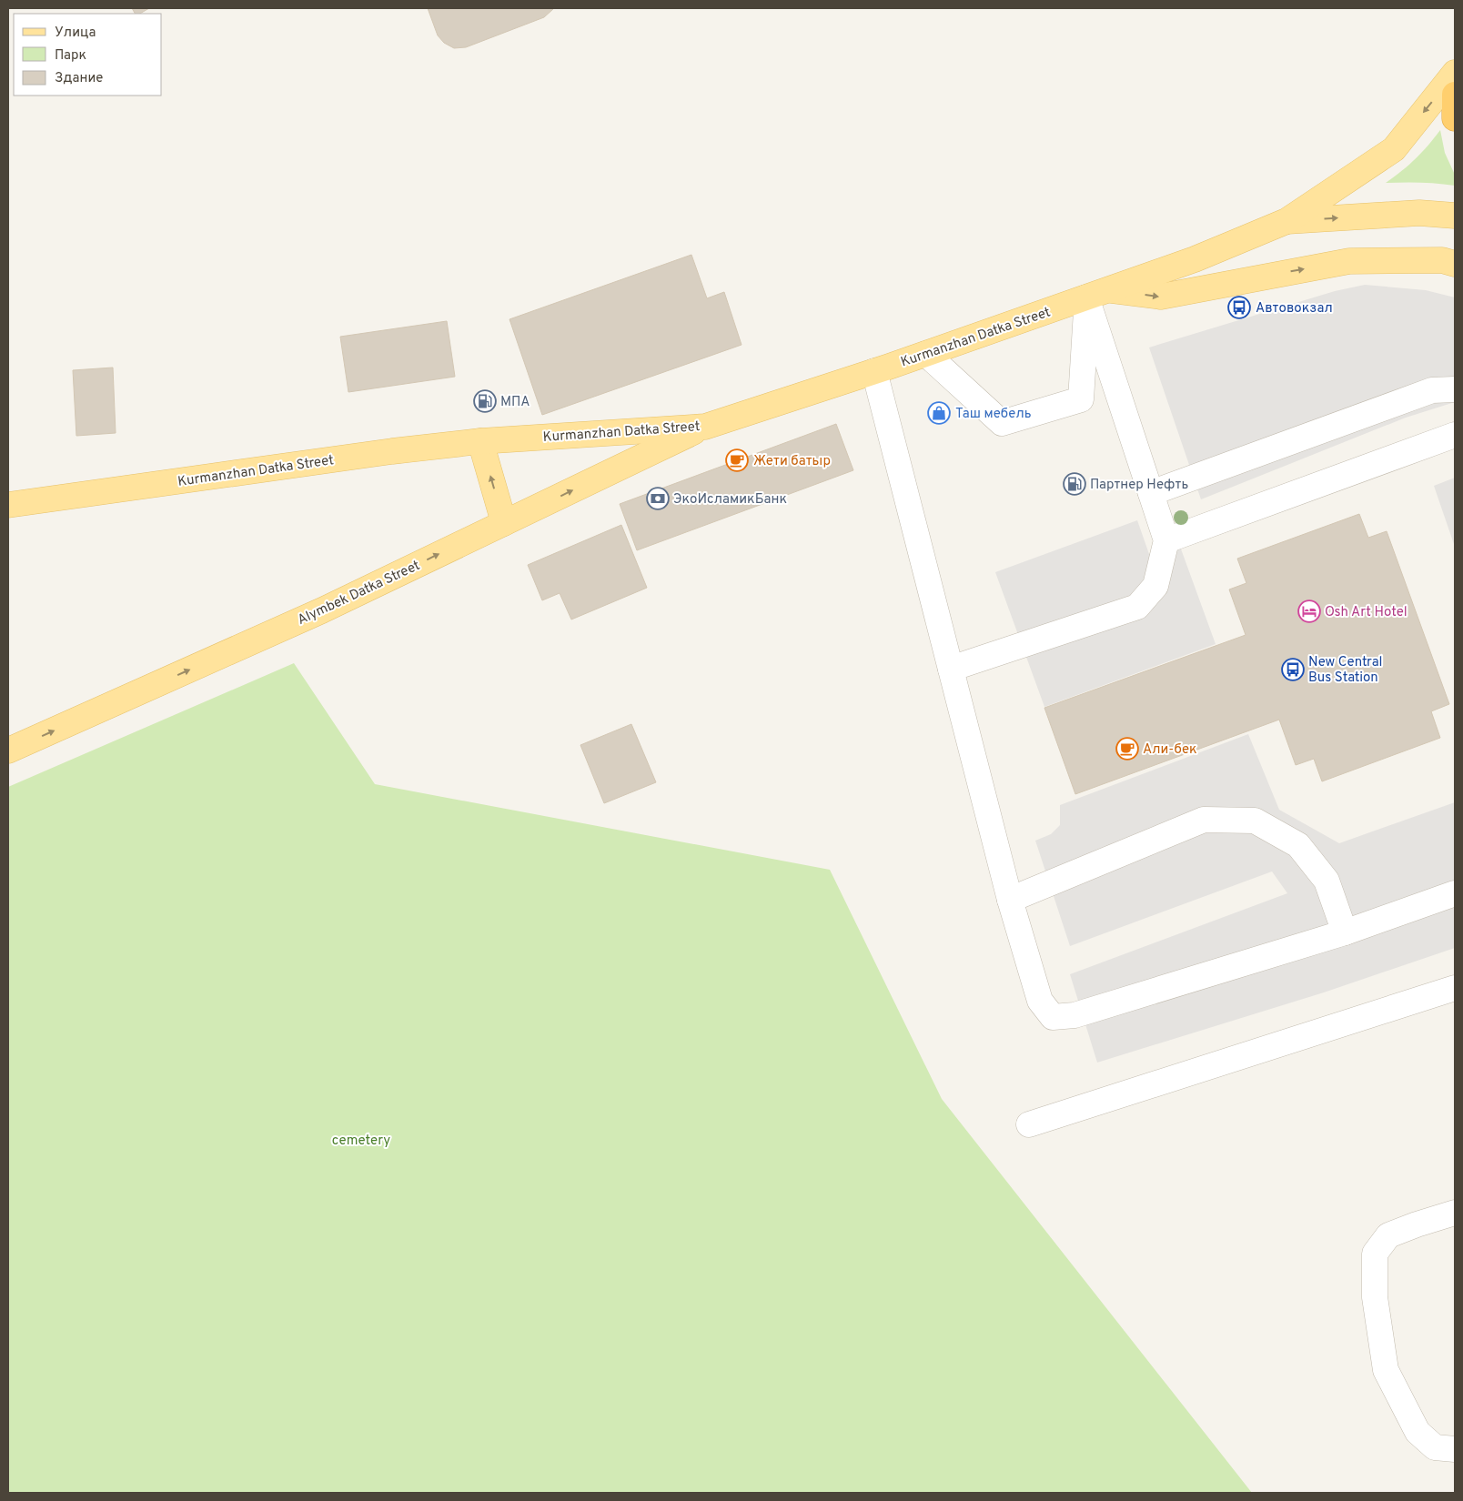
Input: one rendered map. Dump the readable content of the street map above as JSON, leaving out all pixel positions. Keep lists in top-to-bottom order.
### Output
{
  "streets": {
    "main road": ["Kurmanzhan Datka Street", "Alymbek Datka Street"]
  },
  "crossings": [
    ["Kurmanzhan Datka Street", "Alymbek Datka Street"]
  ],
  "one_way": ["Alymbek Datka Street"],
  "parks": ["cemetery"],
  "places": {
    "bus stop": ["Автовокзал", "New Central Bus Station"],
    "fuel station": ["МПА", "Партнер Нефть"],
    "shop": ["Таш мебель"],
    "cafe": ["Жети батыр", "Али-бек"],
    "bank": ["ЭкоИсламикБанк"],
    "hotel": ["Osh Art Hotel"]
  },
  "legend": ["Улица", "Парк", "Здание"]
}
